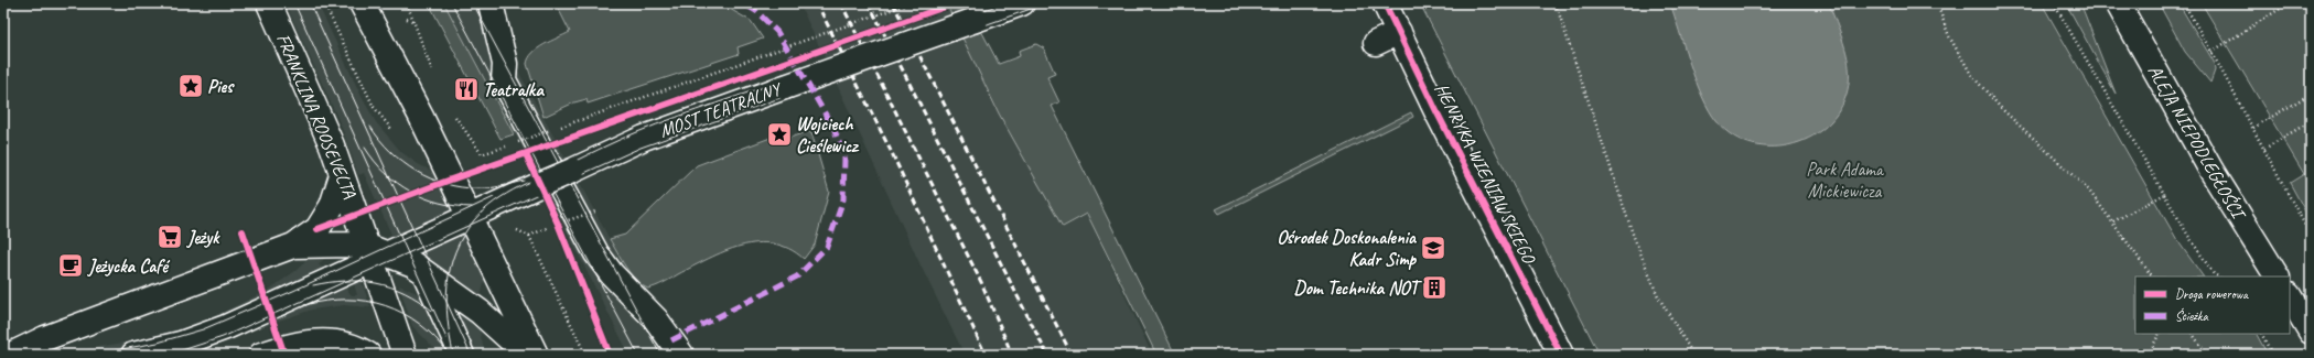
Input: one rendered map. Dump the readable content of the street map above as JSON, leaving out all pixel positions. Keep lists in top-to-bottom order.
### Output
{
  "streets": {
    "street": [
      "MOST TEATRALNY",
      "FRANKLINA ROOSEVELTA",
      "ALEJA NIEPODLEGŁOŚCI",
      "HENRYKA WIENIAWSKIEGO"
    ]
  },
  "crossings": [
    ["MOST TEATRALNY", "FRANKLINA ROOSEVELTA"]
  ],
  "parks": ["Park Adama Mickiewicza"],
  "places": {
    "place": ["Pies", "Wojciech Cieślewicz"],
    "restaurant": ["Teatralka"],
    "supermarket": ["Jeżyk"],
    "school or university": ["Ośrodek Doskonalenia Kadr Simp"],
    "cafe": ["Jeżycka Café"],
    "building": ["Dom Technika NOT"]
  },
  "legend": ["Droga rowerowa", "Ścieżka"]
}
